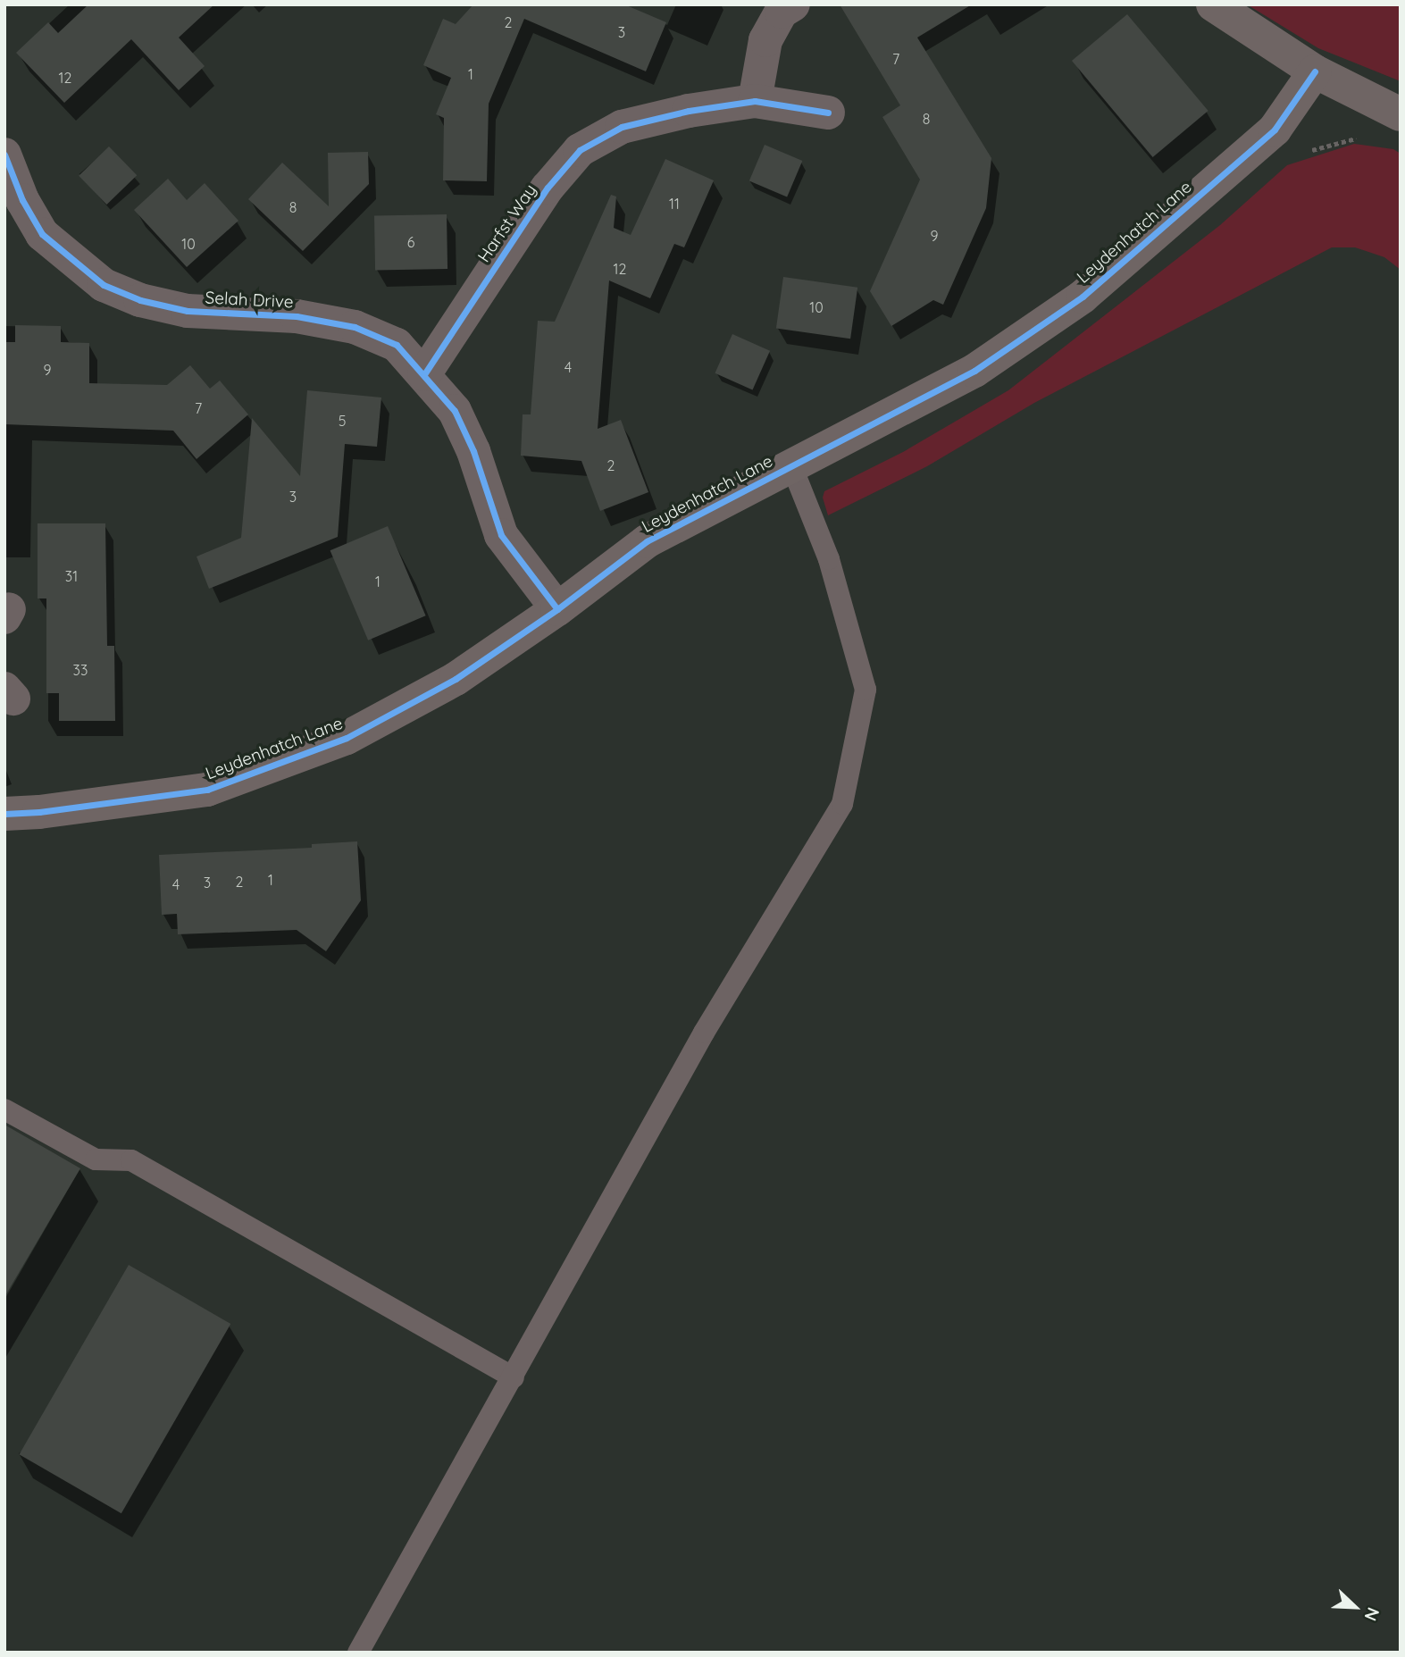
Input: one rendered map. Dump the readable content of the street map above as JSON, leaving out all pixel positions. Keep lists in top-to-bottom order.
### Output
{
  "streets": {
    "street": ["Harfst Way", "Leydenhatch Lane", "Selah Drive"]
  },
  "crossings": [
    ["Harfst Way", "Selah Drive"],
    ["Leydenhatch Lane", "Selah Drive"]
  ],
  "house_numbers": [
    "2",
    "3",
    "7",
    "1",
    "12",
    "8",
    "11",
    "8",
    "9",
    "6",
    "10",
    "12",
    "10",
    "4",
    "9",
    "7",
    "5",
    "2",
    "3",
    "31",
    "1",
    "33",
    "1",
    "2",
    "3",
    "4"
  ],
  "north": "bottom right"
}
